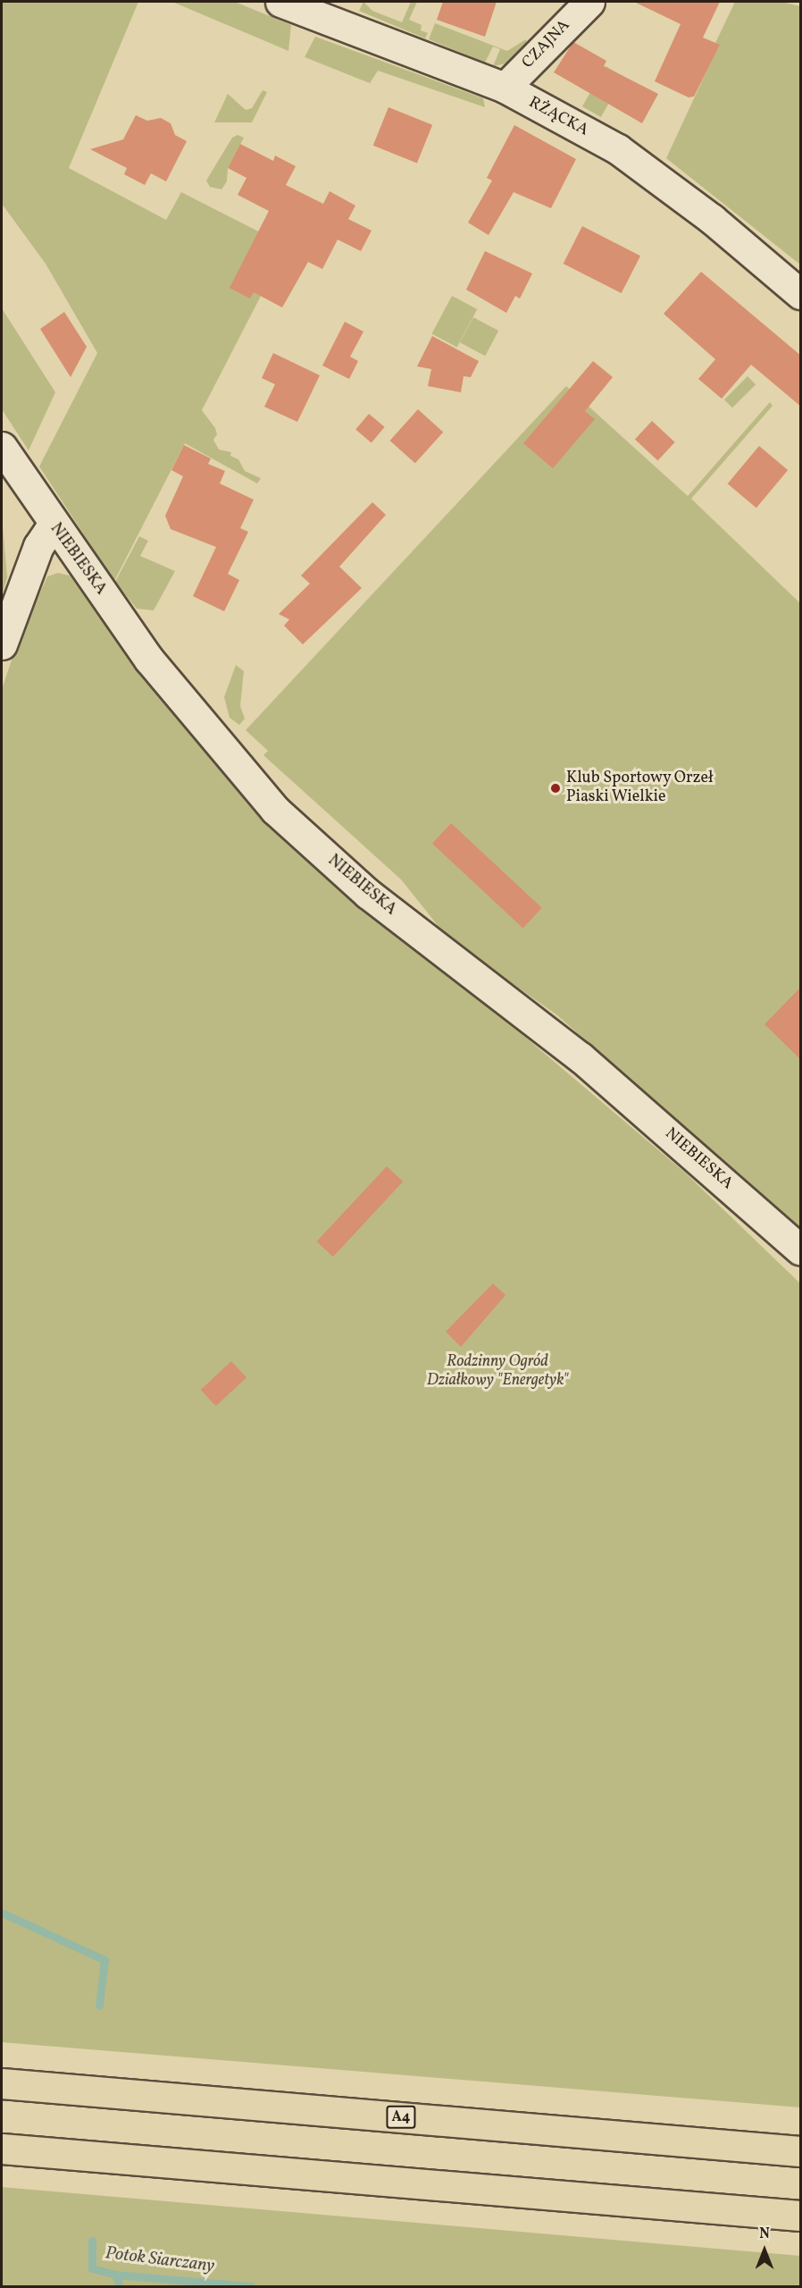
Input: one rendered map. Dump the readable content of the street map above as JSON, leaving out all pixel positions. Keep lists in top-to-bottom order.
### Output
{
  "streets": {
    "highway": ["A4"],
    "street": ["CZAJNA", "RŻĄCKA", "NIEBIESKA"]
  },
  "crossings": [
    ["CZAJNA", "RŻĄCKA"]
  ],
  "water": ["Potok Siarczany"],
  "parks": ["Rodzinny Ogród Działkowy \"Energetyk\""],
  "places": ["Klub Sportowy Orzeł Piaski Wielkie"],
  "north": "top"
}
